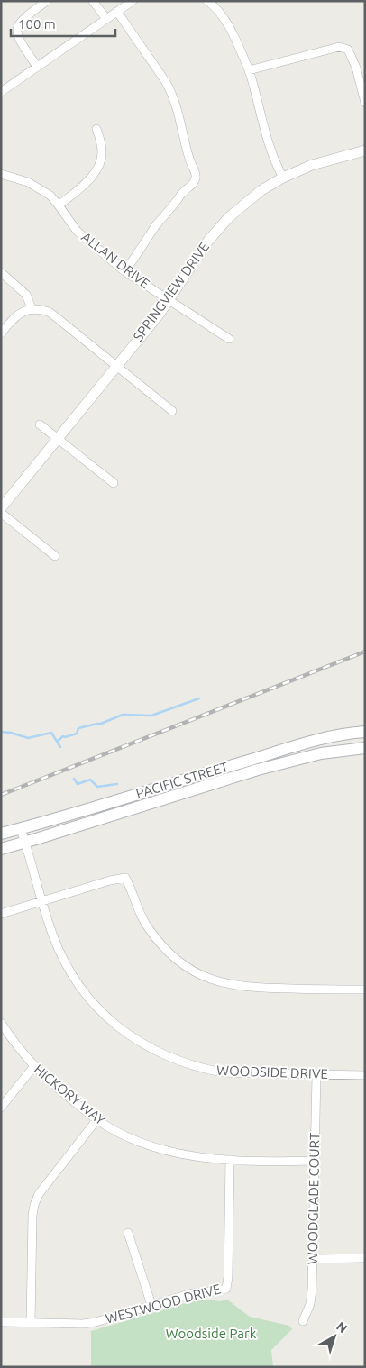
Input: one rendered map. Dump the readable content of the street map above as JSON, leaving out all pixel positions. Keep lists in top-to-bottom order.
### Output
{
  "streets": {
    "main road": ["PACIFIC STREET"],
    "street": [
      "ALLAN DRIVE",
      "SPRINGVIEW DRIVE",
      "WOODSIDE DRIVE",
      "HICKORY WAY",
      "WOODGLADE COURT",
      "WESTWOOD DRIVE"
    ]
  },
  "crossings": [
    ["ALLAN DRIVE", "SPRINGVIEW DRIVE"],
    ["PACIFIC STREET", "WOODSIDE DRIVE"],
    ["WOODSIDE DRIVE", "WOODGLADE COURT"],
    ["HICKORY WAY", "WOODGLADE COURT"],
    ["HICKORY WAY", "WESTWOOD DRIVE"]
  ],
  "parks": ["Woodside Park"],
  "scale_bar": "100 m",
  "north": "top right"
}
